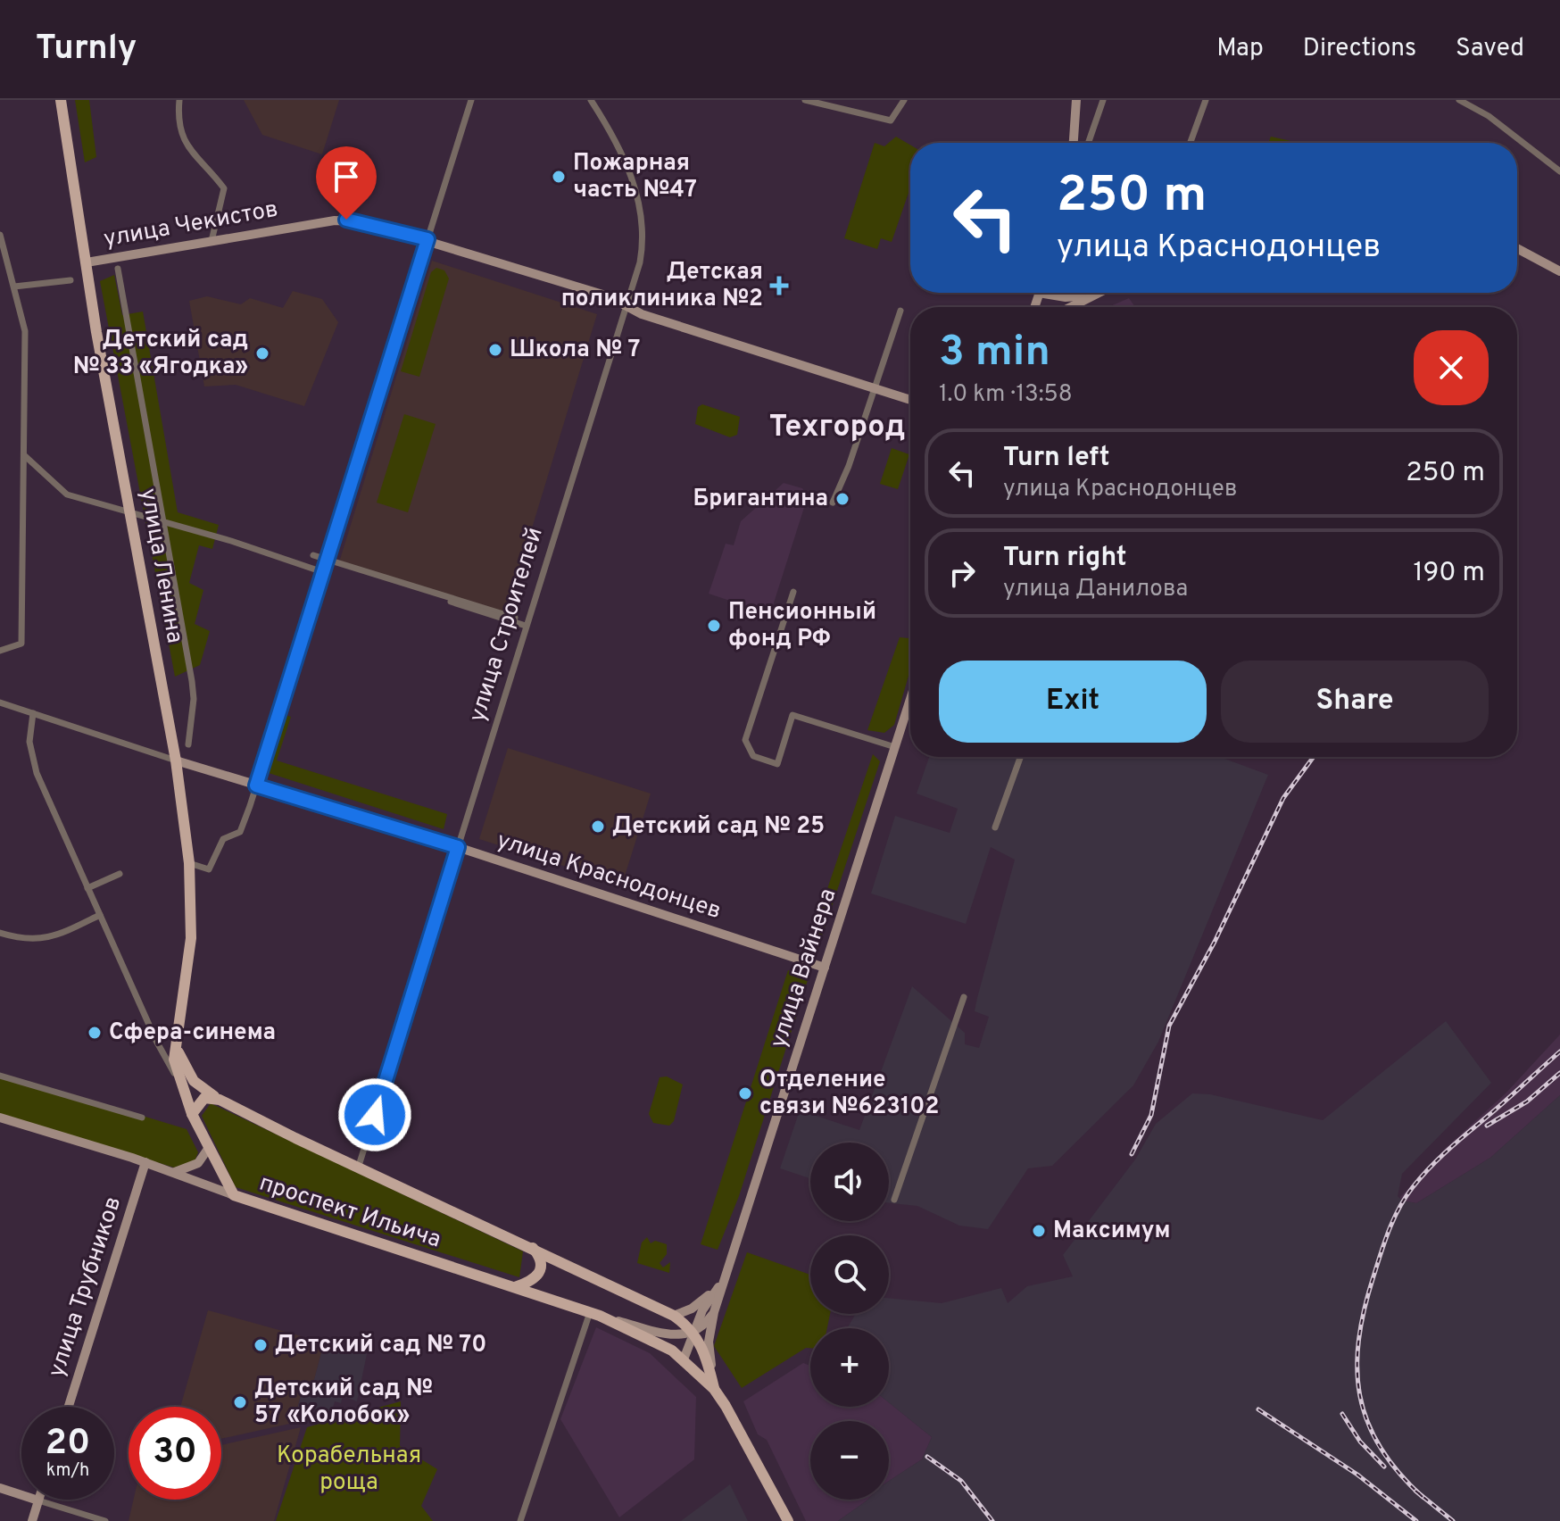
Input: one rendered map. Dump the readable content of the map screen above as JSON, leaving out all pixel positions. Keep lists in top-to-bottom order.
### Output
{
  "streets": {
    "main road": ["улица Ленина", "проспект Ильича"],
    "street": [
      "улица Чекистов",
      "улица Строителей",
      "улица Краснодонцев",
      "улица Вайнера",
      "улица Трубников"
    ]
  },
  "crossings": [
    ["улица Чекистов", "улица Ленина"],
    ["улица Чекистов", "улица Строителей"],
    ["улица Ленина", "улица Краснодонцев"],
    ["улица Ленина", "проспект Ильича"],
    ["улица Строителей", "улица Краснодонцев"],
    ["улица Строителей", "проспект Ильича"],
    ["улица Краснодонцев", "улица Вайнера"],
    ["улица Вайнера", "проспект Ильича"],
    ["проспект Ильича", "улица Трубников"]
  ],
  "districts": ["Техгород"],
  "parks": ["Корабельная роща"],
  "places": {
    "other": [
      "Пожарная часть №47",
      "Школа № 7",
      "Детский сад № 33 «Ягодка»",
      "Бригантина",
      "Пенсионный фонд РФ",
      "Детский сад № 25",
      "Сфера-синема",
      "Отделение связи №623102",
      "Максимум",
      "Детский сад № 70",
      "Детский сад № 57 «Колобок»"
    ],
    "health": ["Детская поликлиника №2"]
  },
  "page": {
    "header": "Turnly",
    "nav": ["Map", "Directions", "Saved"],
    "turn": ["250 m", "улица Краснодонцев"],
    "heading": ["3 min", "1.0 km · 13:58"],
    "list": [
      {
        "name": "Turn left",
        "note": "улица Краснодонцев",
        "value": "250 m"
      },
      {
        "name": "Turn right",
        "note": "улица Данилова",
        "value": "190 m"
      }
    ],
    "buttons": ["Exit", "Share"],
    "map_buttons": ["+", "−"],
    "speed": "20 km/h",
    "limit": "30"
  }
}
